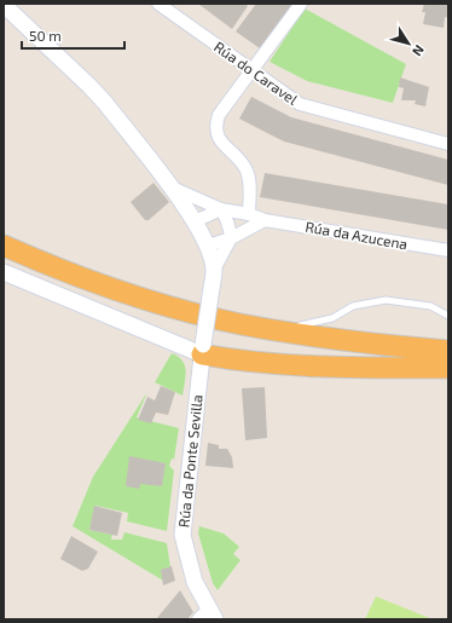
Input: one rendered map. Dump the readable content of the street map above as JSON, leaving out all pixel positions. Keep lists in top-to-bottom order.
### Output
{
  "streets": {
    "street": ["Rúa do Caravel", "Rúa da Azucena", "Rúa da Ponte Sevilla"]
  },
  "scale_bar": "50 m",
  "north": "bottom right"
}
